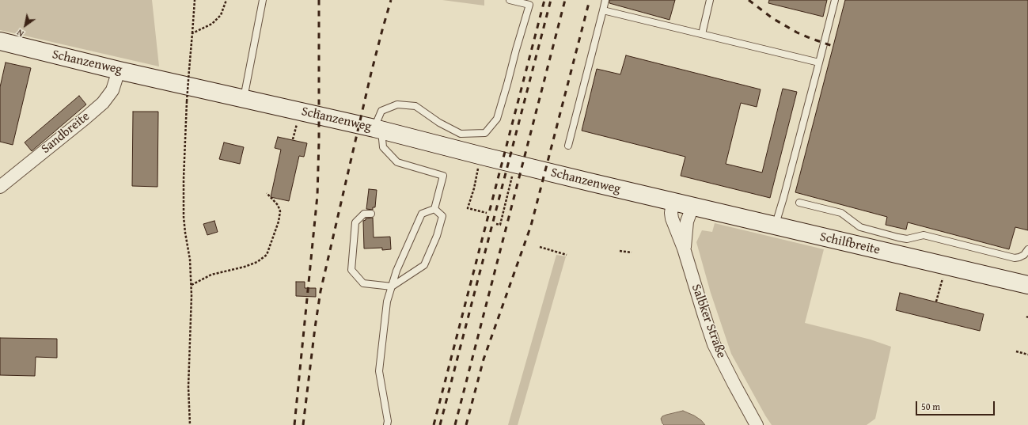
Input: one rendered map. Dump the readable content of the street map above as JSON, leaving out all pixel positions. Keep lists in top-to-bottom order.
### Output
{
  "streets": {
    "main road": ["Schanzenweg", "Schilfbreite"],
    "street": ["Sandbreite", "Salbker Straße"]
  },
  "crossings": [
    ["Schanzenweg", "Sandbreite"],
    ["Schanzenweg", "Schilfbreite"],
    ["Schanzenweg", "Salbker Straße"],
    ["Schilfbreite", "Salbker Straße"]
  ],
  "scale_bar": "50 m",
  "north": "bottom left"
}
